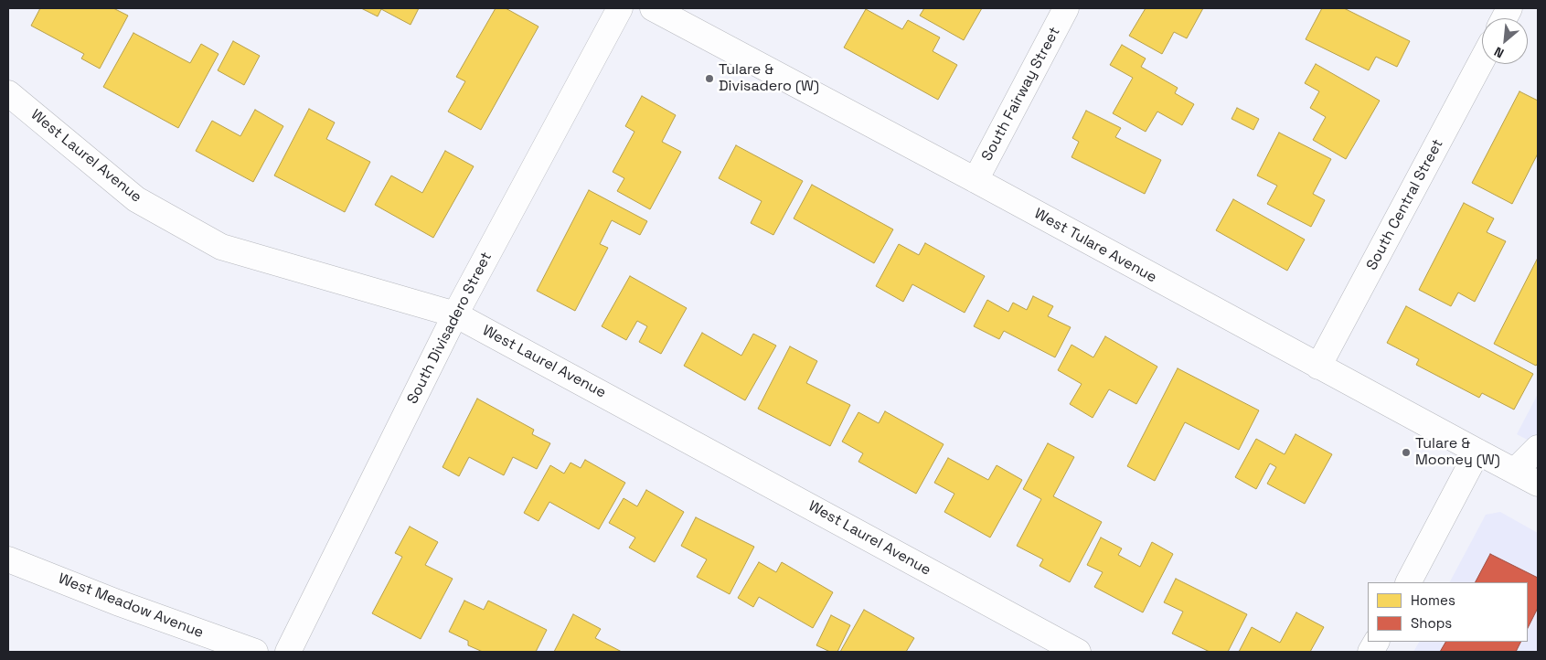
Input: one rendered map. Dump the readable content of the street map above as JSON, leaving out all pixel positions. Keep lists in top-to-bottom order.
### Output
{
  "streets": {
    "street": [
      "South Fairway Street",
      "West Laurel Avenue",
      "South Central Street",
      "West Tulare Avenue",
      "South Divisadero Street",
      "West Meadow Avenue"
    ]
  },
  "crossings": [
    ["South Fairway Street", "West Tulare Avenue"],
    ["West Laurel Avenue", "South Divisadero Street"],
    ["South Central Street", "West Tulare Avenue"]
  ],
  "places": ["Tulare & Divisadero (W)", "Tulare & Mooney (W)"],
  "legend": ["Homes", "Shops"],
  "north": "bottom left"
}
